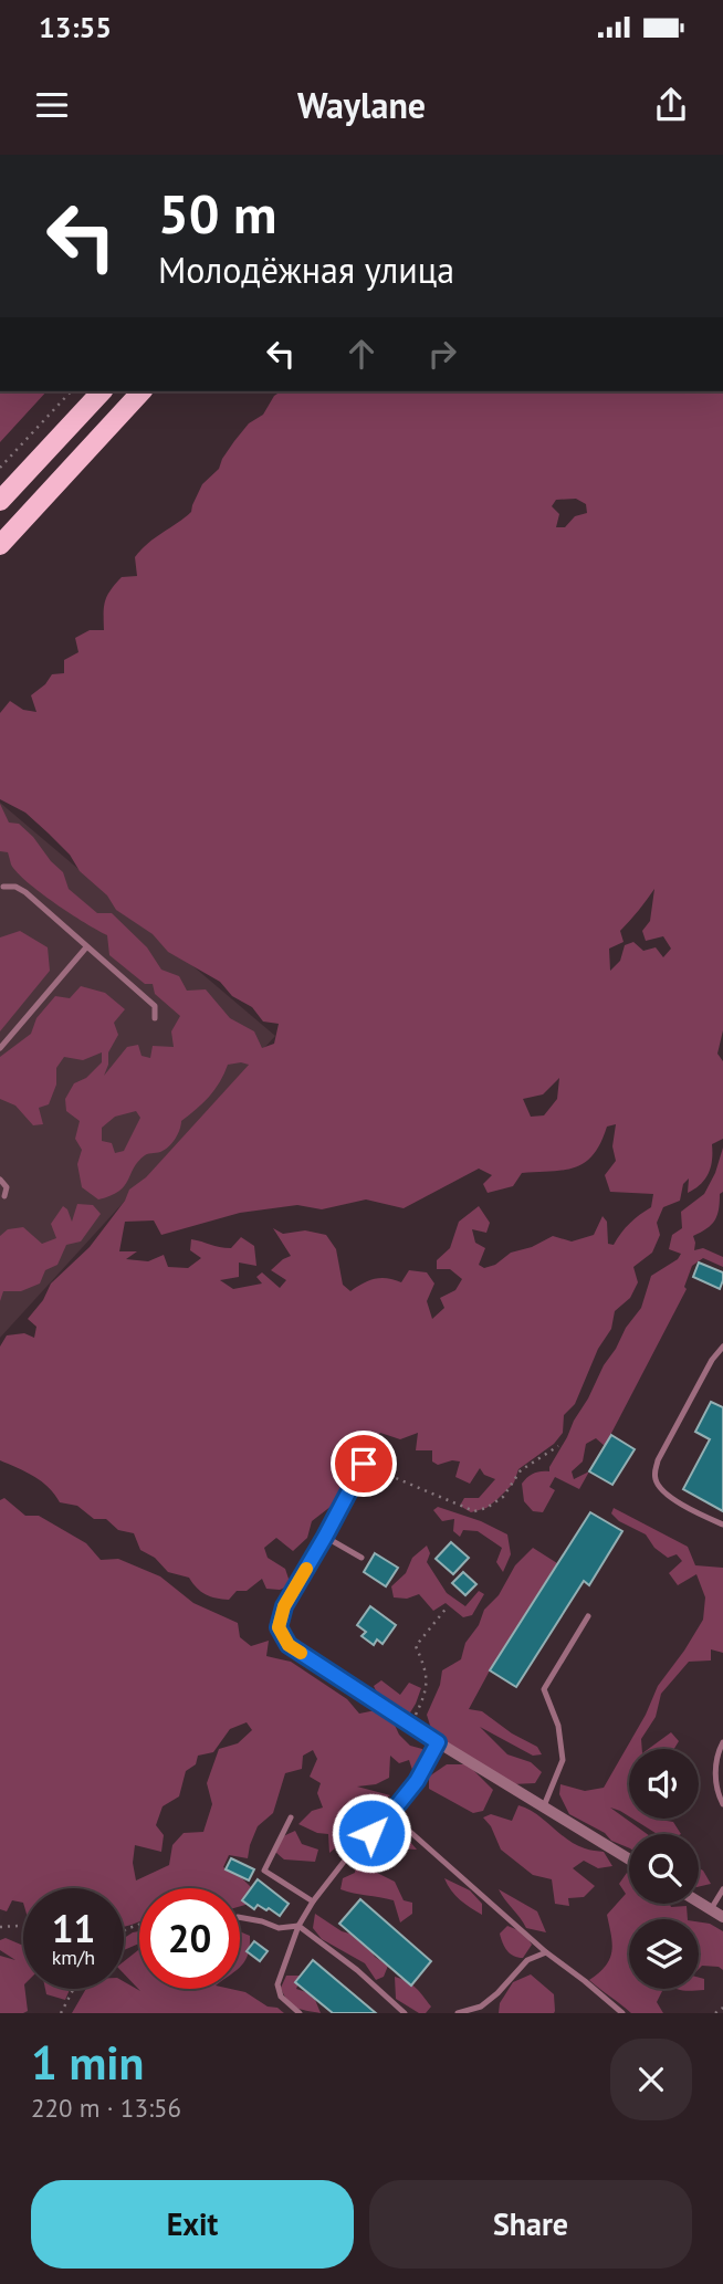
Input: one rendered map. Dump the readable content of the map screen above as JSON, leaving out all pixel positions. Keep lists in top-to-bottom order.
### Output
{
  "page": {
    "status": "13:55",
    "header": "Waylane",
    "turn": ["50 m", "Молодёжная улица"],
    "speed": "11 km/h",
    "limit": "20",
    "heading": ["1 min", "220 m · 13:56"],
    "buttons": ["Exit", "Share"]
  }
}
